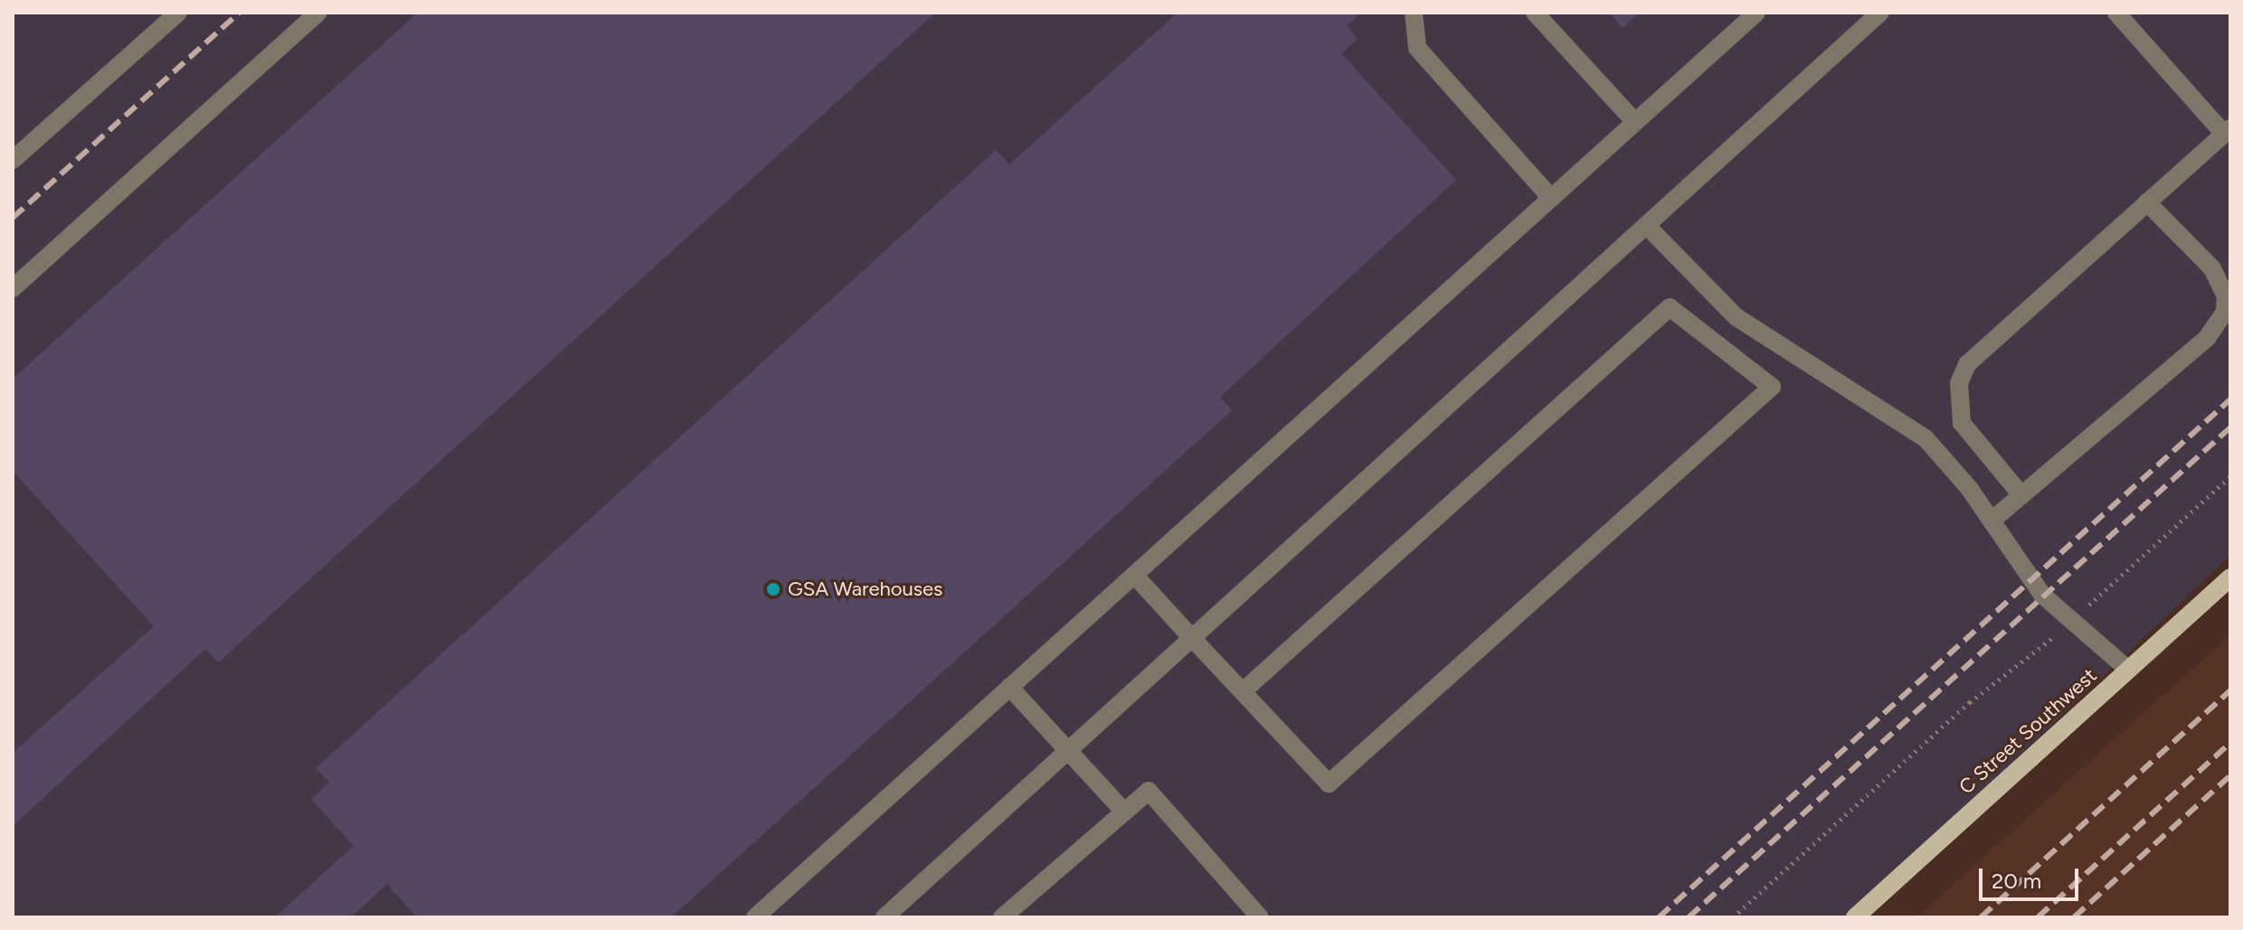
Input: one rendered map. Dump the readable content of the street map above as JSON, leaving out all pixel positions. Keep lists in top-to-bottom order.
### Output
{
  "streets": {
    "main road": ["C Street Southwest"]
  },
  "places": ["GSA Warehouses"],
  "scale_bar": "20 m"
}
